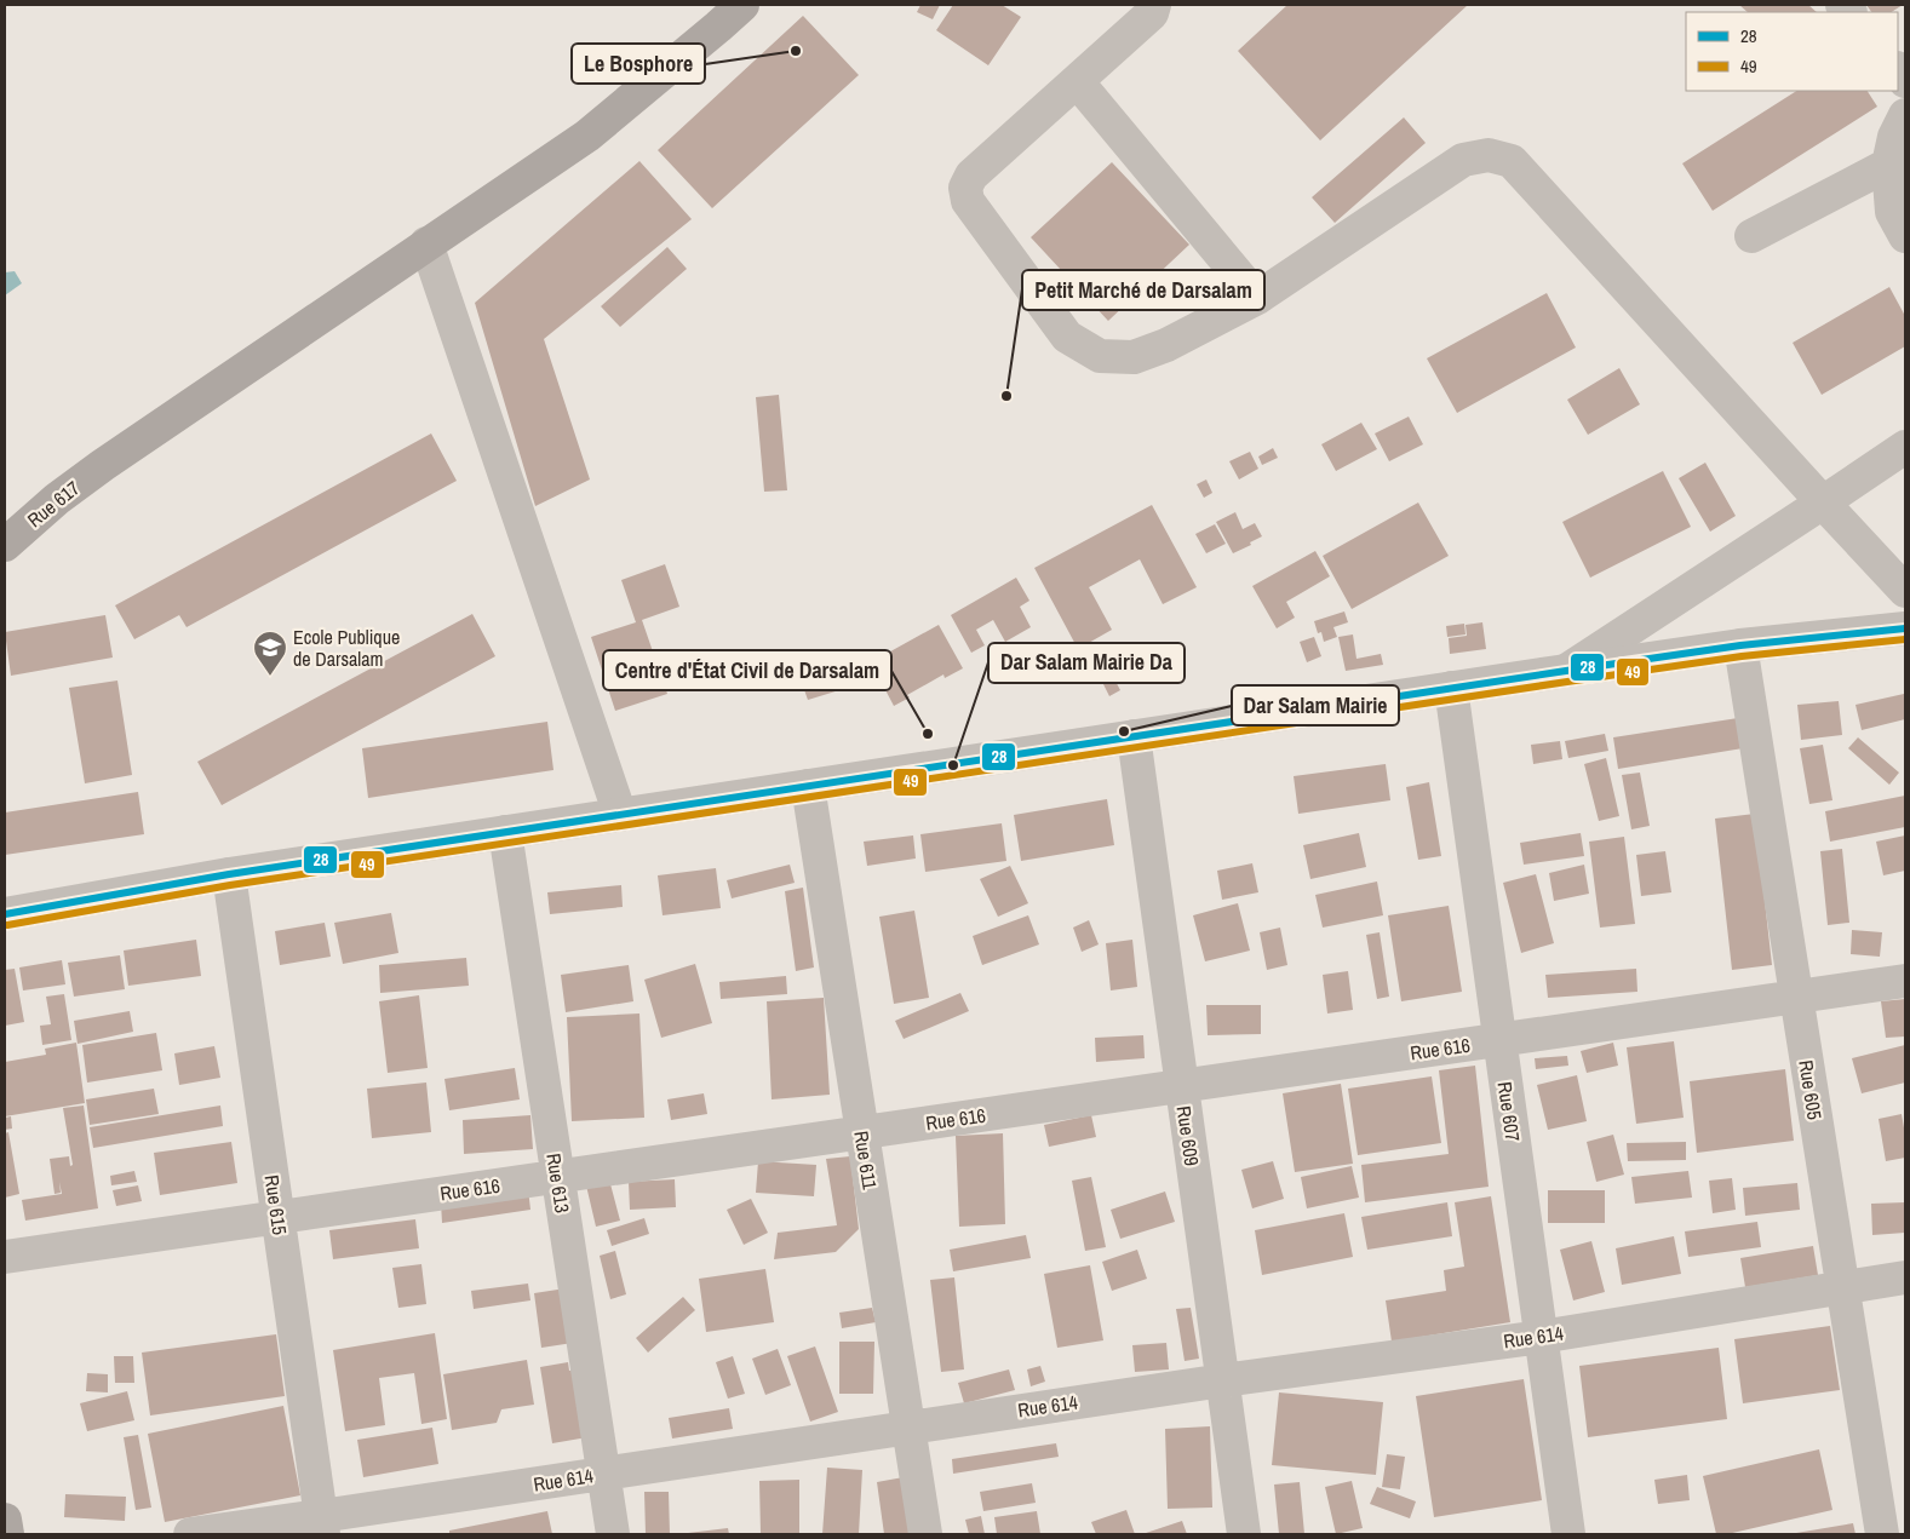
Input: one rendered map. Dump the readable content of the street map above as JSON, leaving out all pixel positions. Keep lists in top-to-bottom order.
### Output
{
  "streets": {
    "highway": ["Rue 617"],
    "street": [
      "Rue 616",
      "Rue 605",
      "Rue 607",
      "Rue 609",
      "Rue 611",
      "Rue 613",
      "Rue 615",
      "Rue 614"
    ]
  },
  "crossings": [
    ["Rue 616", "Rue 605"],
    ["Rue 616", "Rue 607"],
    ["Rue 616", "Rue 609"],
    ["Rue 616", "Rue 611"],
    ["Rue 616", "Rue 613"],
    ["Rue 616", "Rue 615"],
    ["Rue 605", "Rue 614"],
    ["Rue 607", "Rue 614"],
    ["Rue 609", "Rue 614"],
    ["Rue 611", "Rue 614"],
    ["Rue 613", "Rue 614"],
    ["Rue 615", "Rue 614"]
  ],
  "places": {
    "other": [
      "Le Bosphore",
      "Petit Marché de Darsalam",
      "Dar Salam Mairie",
      "Centre d'État Civil de Darsalam",
      "Dar Salam Mairie Da"
    ],
    "school or university": ["Ecole Publique de Darsalam"]
  },
  "lines": ["transit line 28", "transit line 49"],
  "legend": ["28", "49"]
}
